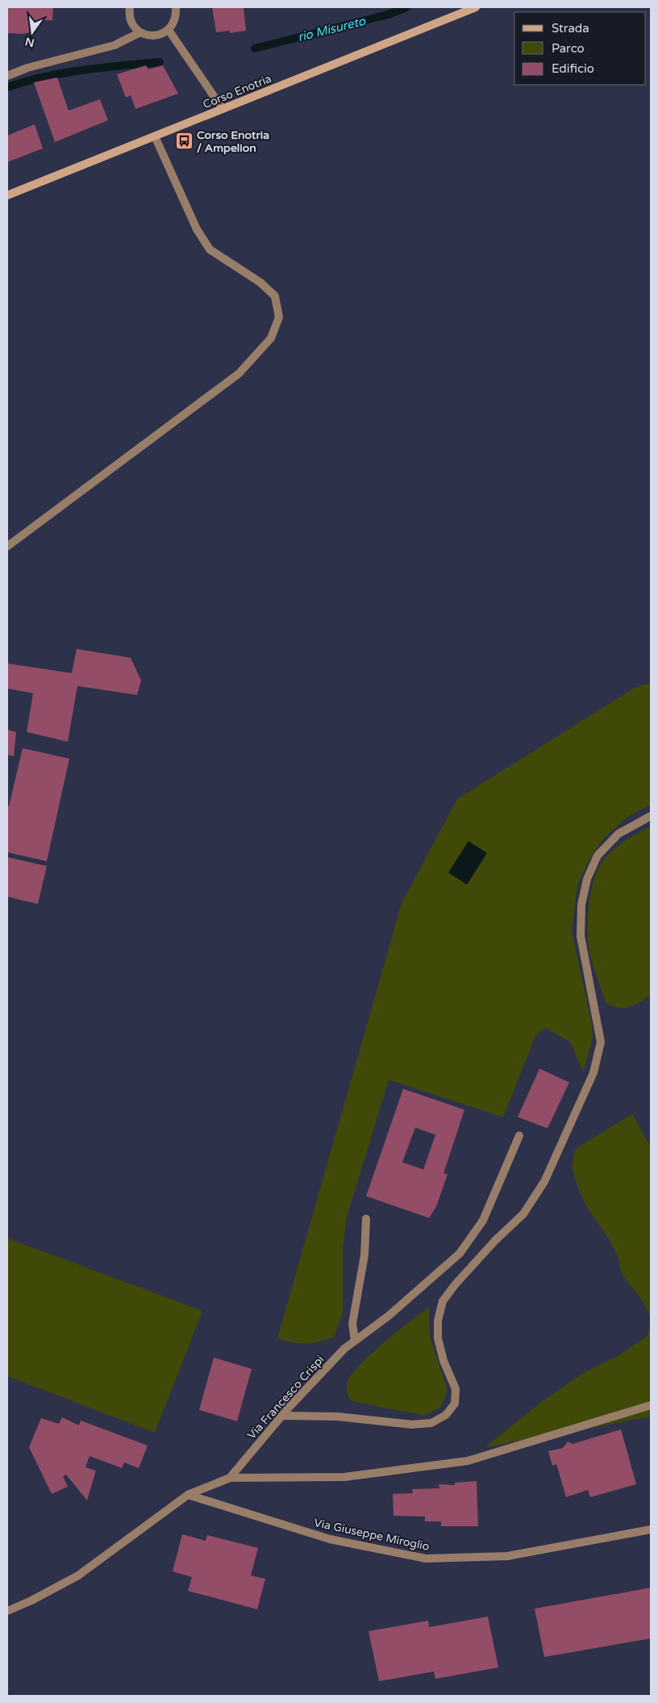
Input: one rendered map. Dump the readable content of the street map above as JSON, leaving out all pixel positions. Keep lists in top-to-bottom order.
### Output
{
  "streets": {
    "main road": ["Corso Enotria"],
    "street": ["Via Francesco Crispi", "Via Giuseppe Miroglio"]
  },
  "crossings": [
    ["Via Francesco Crispi", "Via Giuseppe Miroglio"]
  ],
  "water": ["rio Misureto"],
  "places": {
    "bus stop": ["Corso Enotria / Ampelion"]
  },
  "legend": ["Strada", "Parco", "Edificio"],
  "north": "bottom"
}
